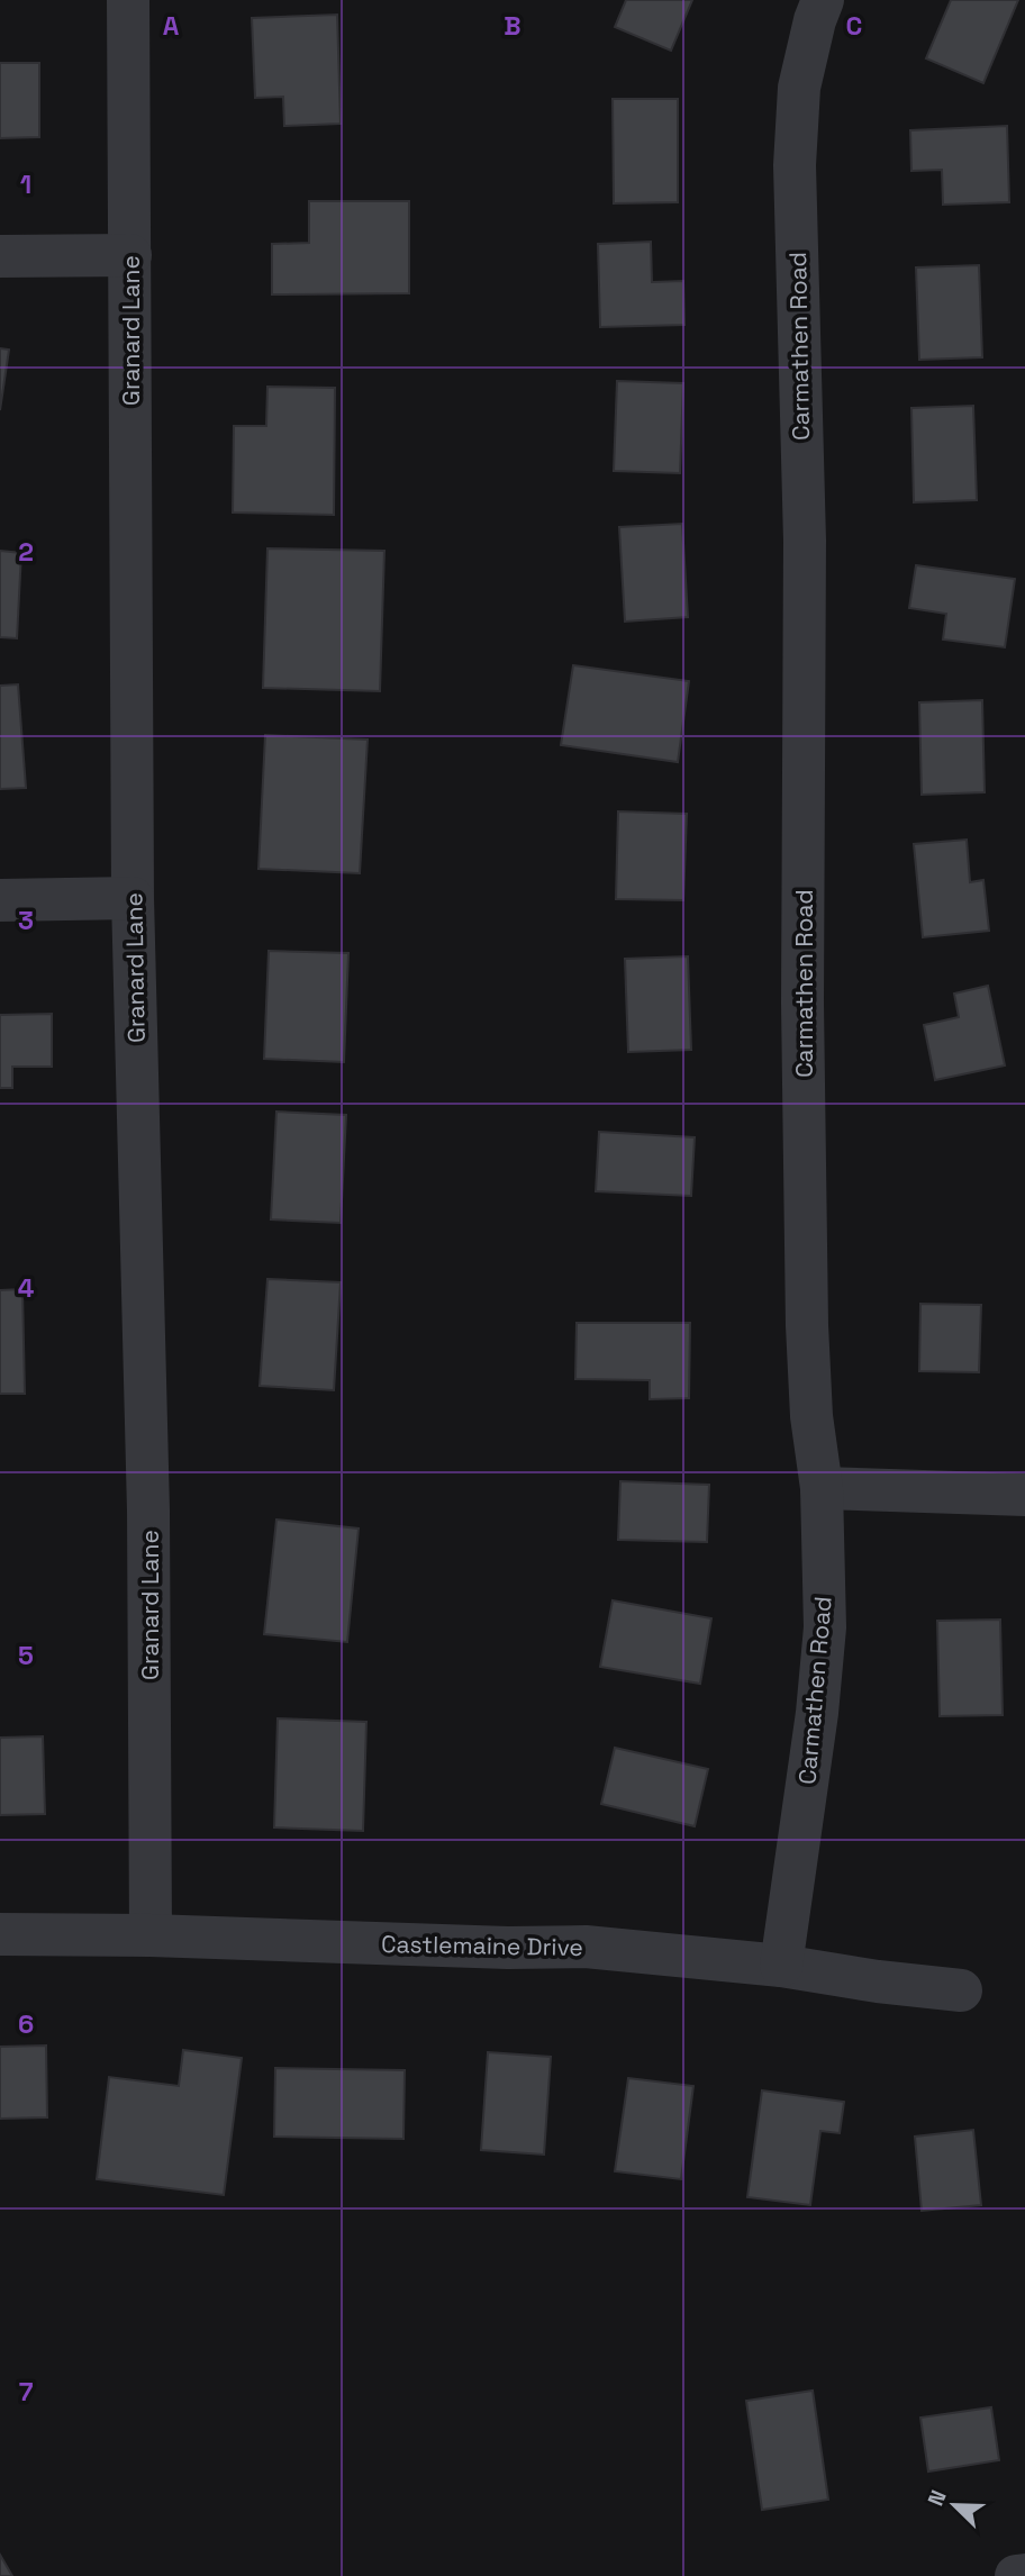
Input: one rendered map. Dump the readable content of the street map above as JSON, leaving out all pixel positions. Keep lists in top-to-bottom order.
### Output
{
  "streets": {
    "street": ["Granard Lane", "Carmathen Road", "Castlemaine Drive"]
  },
  "crossings": [
    ["Granard Lane", "Castlemaine Drive"],
    ["Carmathen Road", "Castlemaine Drive"]
  ],
  "north": "top left",
  "grid": {
    "columns": ["A", "B", "C"],
    "rows": [
      "1",
      "2",
      "3",
      "4",
      "5",
      "6",
      "7"
    ]
  }
}
